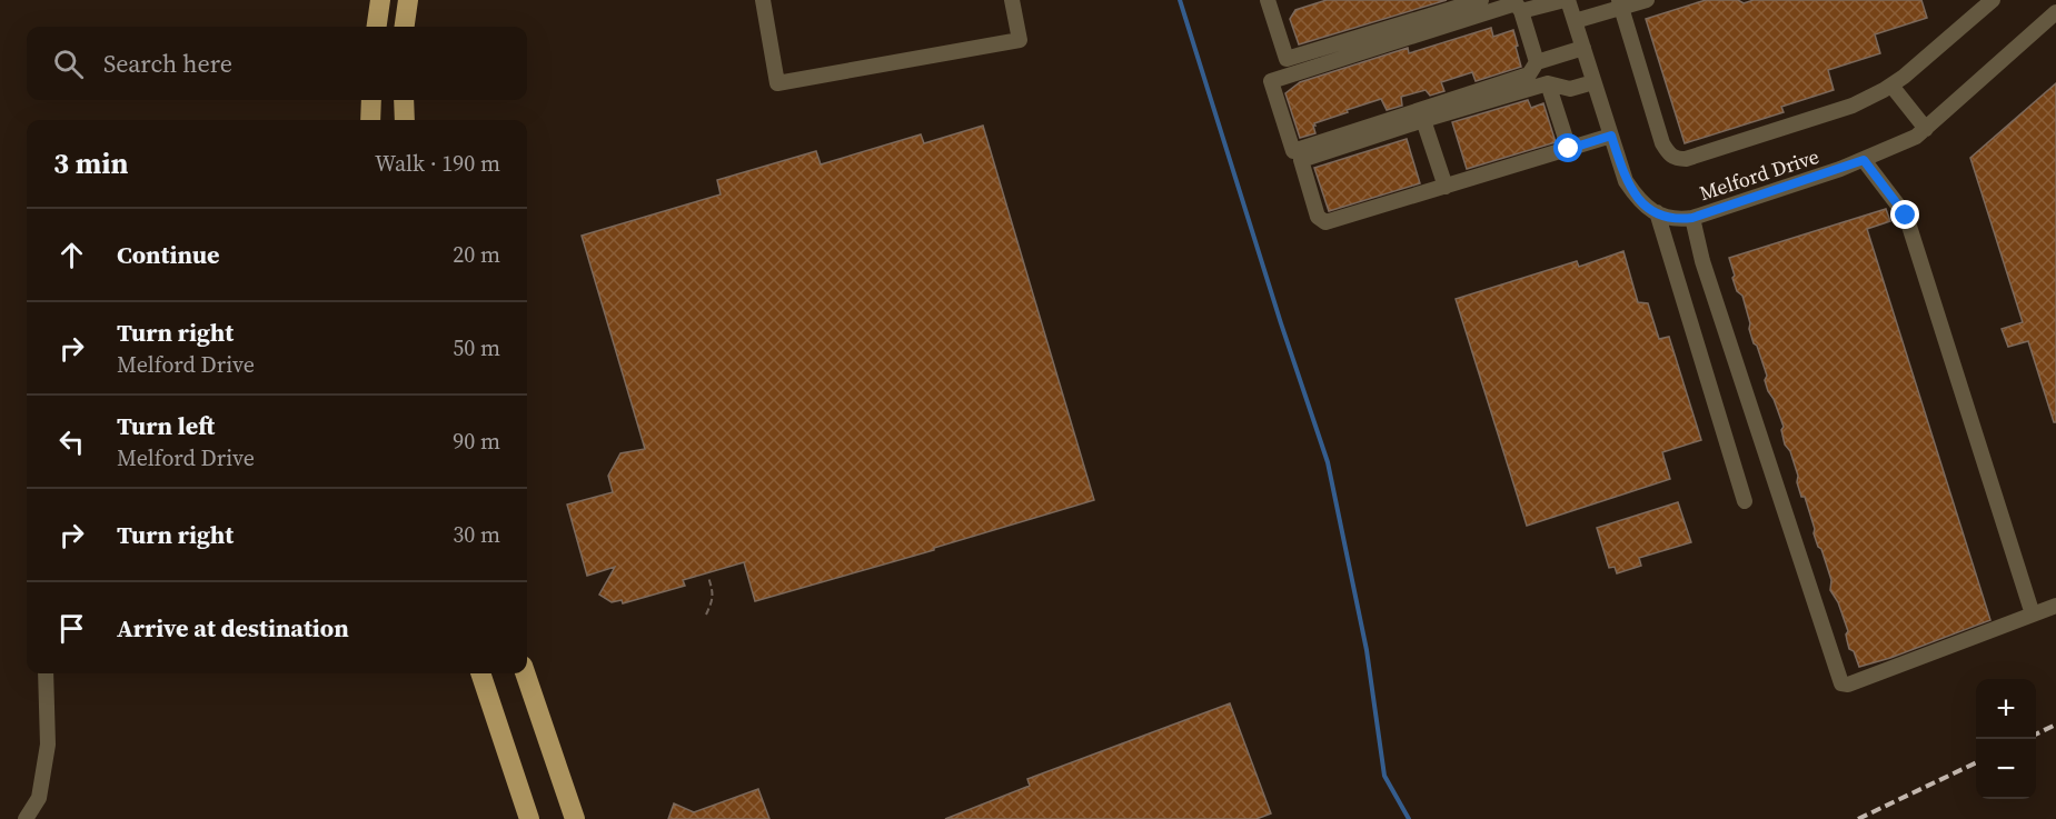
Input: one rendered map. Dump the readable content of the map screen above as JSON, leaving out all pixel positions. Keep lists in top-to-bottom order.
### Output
{
  "streets": {
    "street": ["Melford Drive"]
  },
  "page": {
    "search": "Search here",
    "heading": ["3 min", "Walk · 190 m"],
    "list": [
      ["Continue", "20 m"],
      ["Turn right", "Melford Drive", "50 m"],
      ["Turn left", "Melford Drive", "90 m"],
      ["Turn right", "30 m"],
      "Arrive at destination"
    ],
    "map_buttons": ["+", "−"]
  }
}
